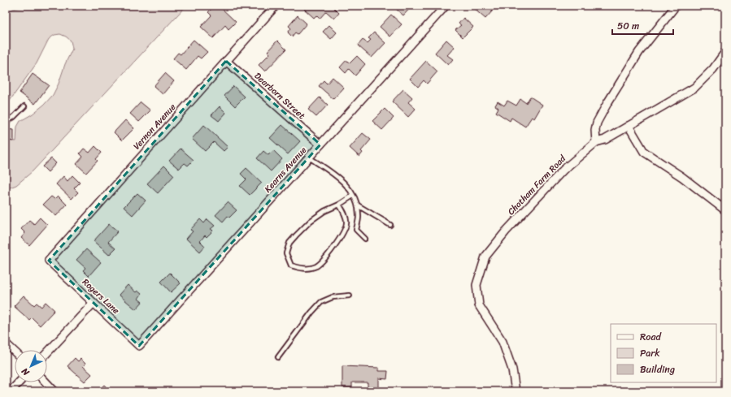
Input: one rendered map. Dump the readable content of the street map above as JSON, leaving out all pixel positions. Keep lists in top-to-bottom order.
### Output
{
  "streets": {
    "street": [
      "Dearborn Street",
      "Vernon Avenue",
      "Kearns Avenue",
      "Chatham Farm Road",
      "Rogers Lane"
    ]
  },
  "crossings": [
    ["Dearborn Street", "Vernon Avenue"],
    ["Dearborn Street", "Kearns Avenue"],
    ["Vernon Avenue", "Rogers Lane"],
    ["Kearns Avenue", "Rogers Lane"]
  ],
  "legend": ["Road", "Park", "Building"],
  "scale_bar": "50 m",
  "north": "bottom left"
}
